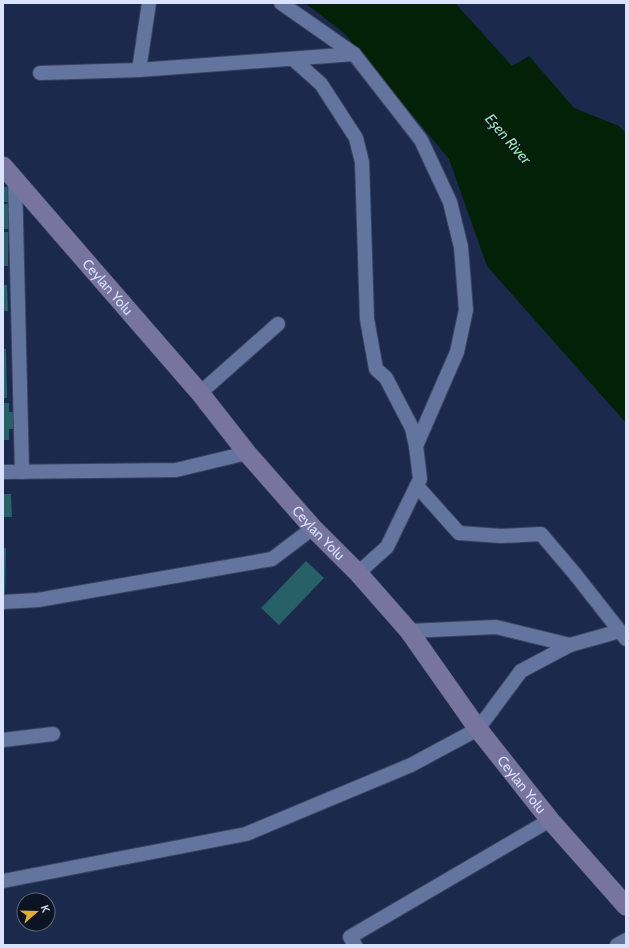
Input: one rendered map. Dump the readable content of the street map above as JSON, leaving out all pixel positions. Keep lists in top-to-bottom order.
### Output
{
  "streets": {
    "street": ["Ceylan Yolu"]
  },
  "water": ["Eşen River"],
  "north": "right"
}
